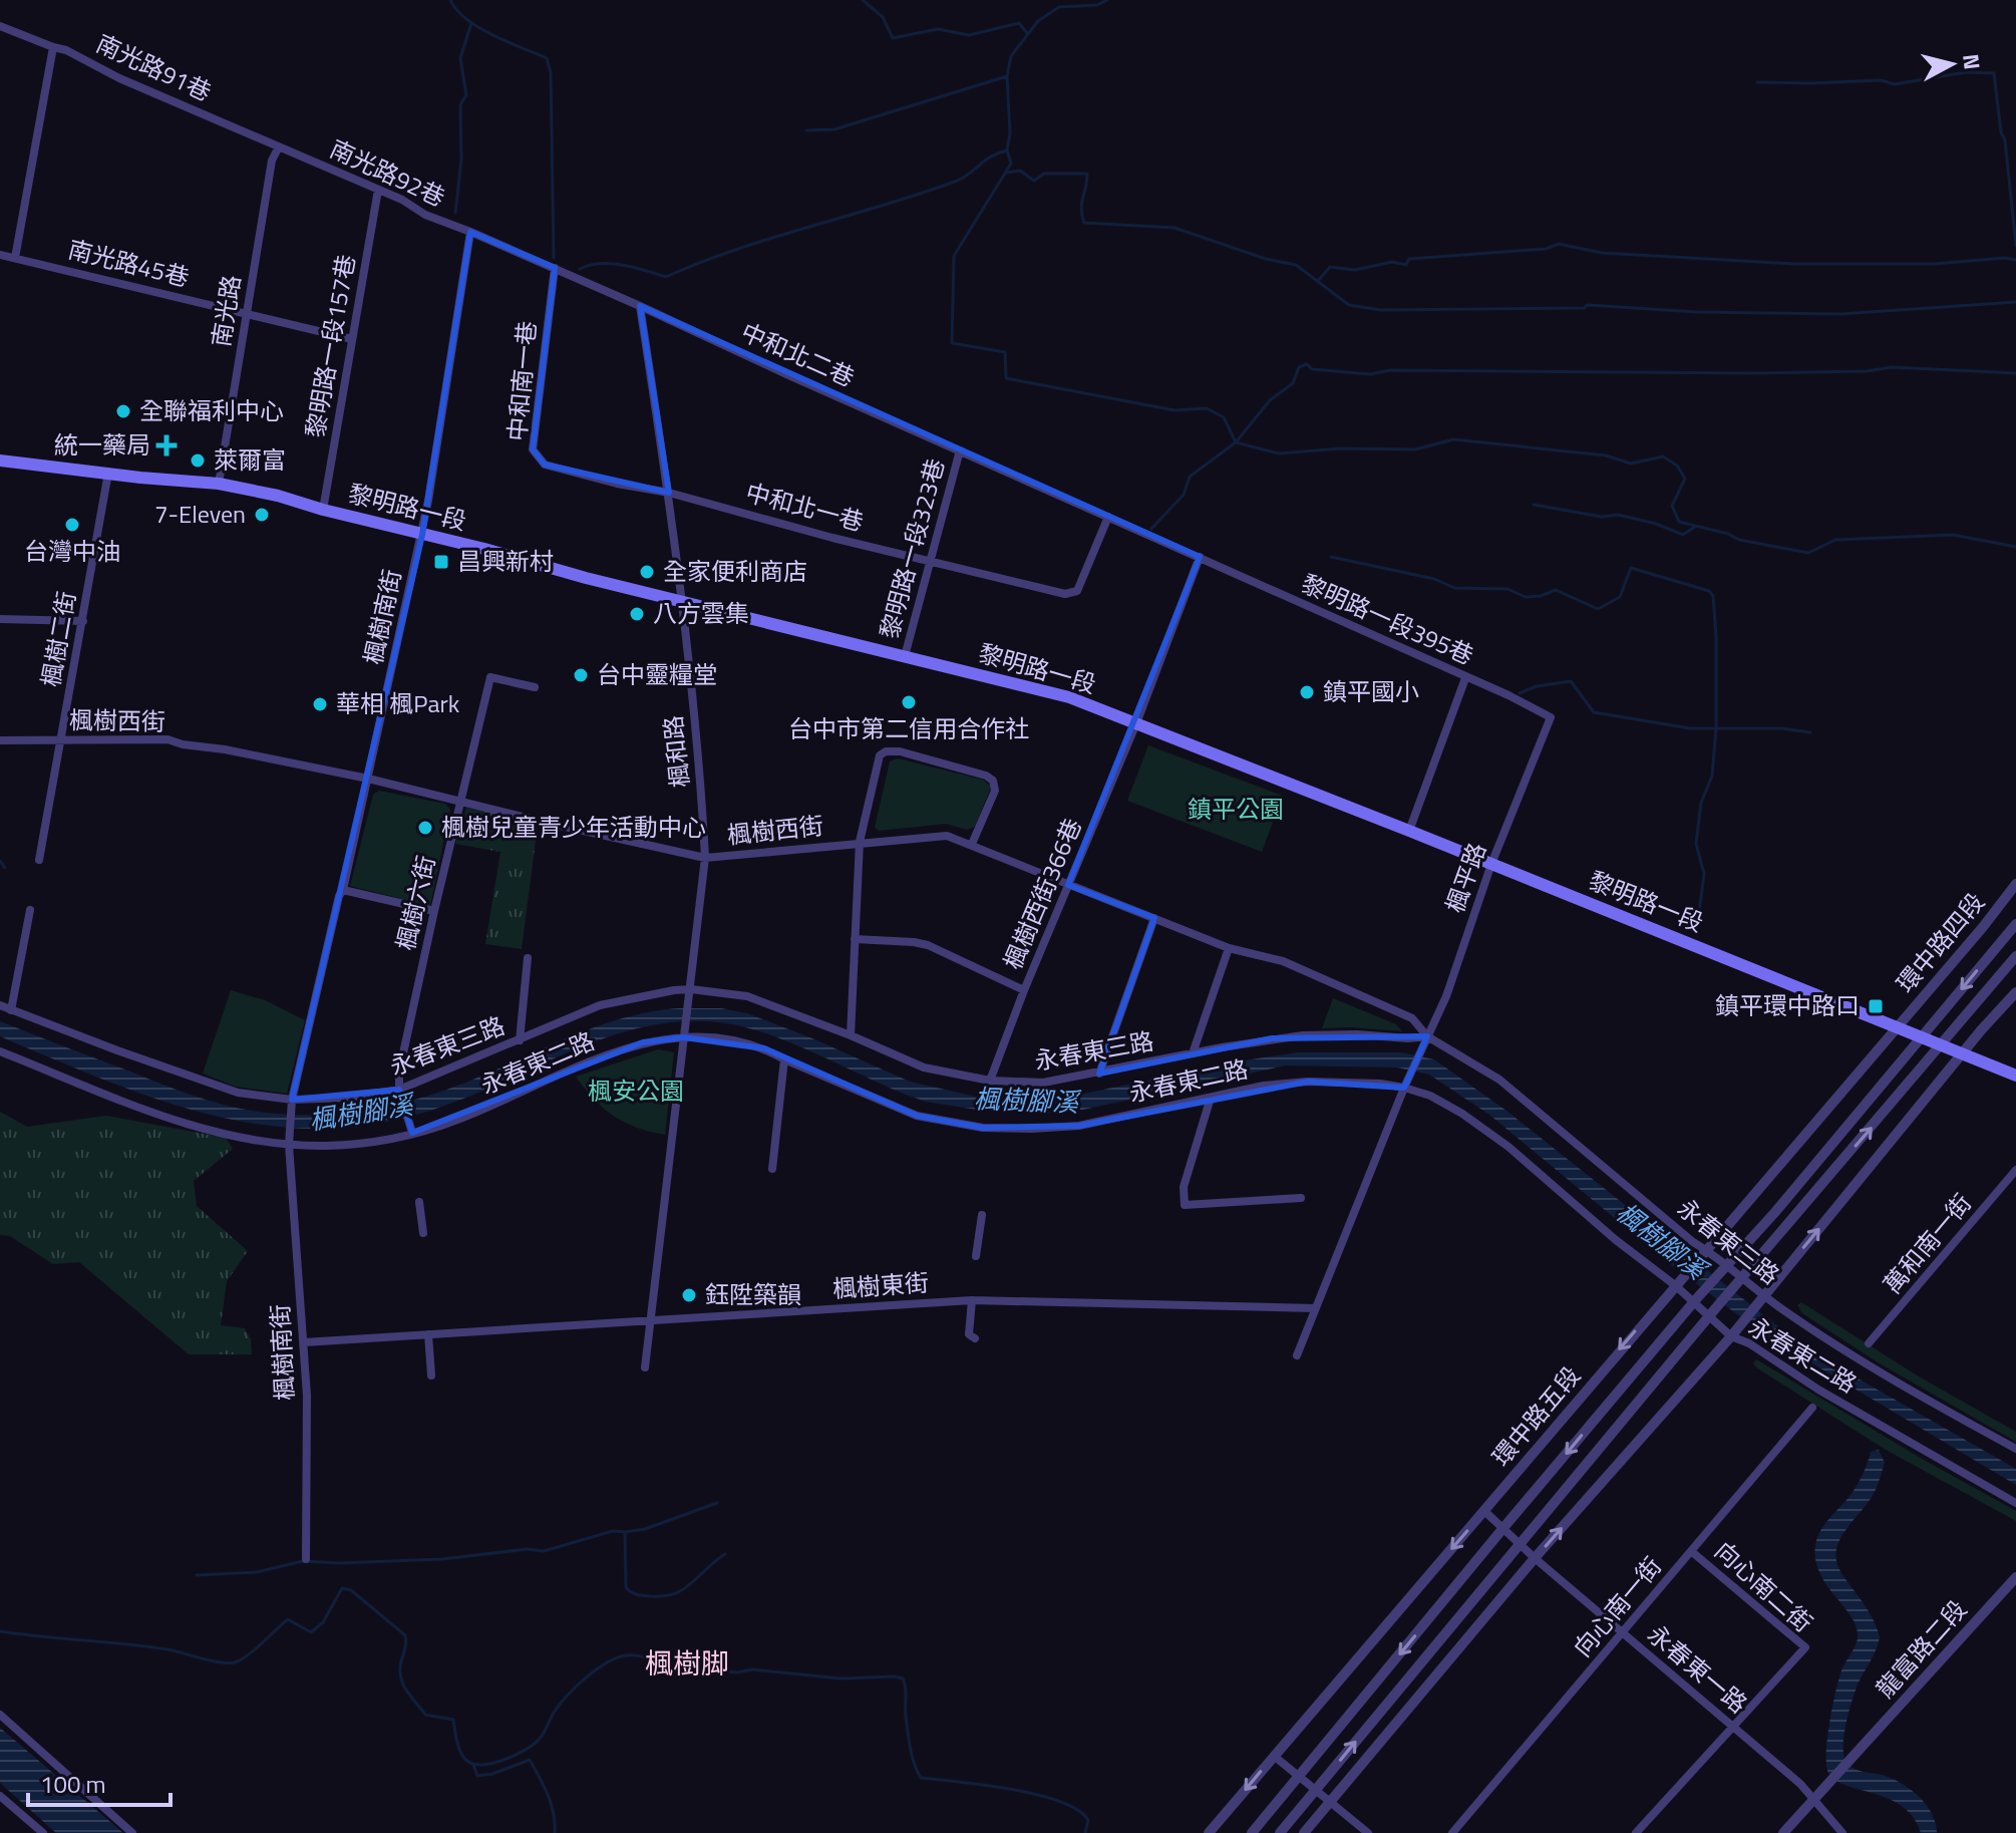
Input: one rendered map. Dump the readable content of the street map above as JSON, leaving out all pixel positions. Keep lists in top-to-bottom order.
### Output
{
  "streets": {
    "main road": ["黎明路一段"],
    "street": [
      "南光路91巷",
      "南光路92巷",
      "南光路45巷",
      "南光路",
      "黎明路一段157巷",
      "中和北二巷",
      "中和南一巷",
      "中和北一巷",
      "黎明路一段323巷",
      "楓樹南街",
      "黎明路一段395巷",
      "楓樹二街",
      "楓樹西街",
      "楓和路",
      "楓平路",
      "楓樹西街366巷",
      "楓樹六街",
      "環中路四段",
      "永春東三路",
      "永春東二路",
      "萬和南一街",
      "楓樹東街",
      "環中路五段",
      "向心南二街",
      "向心南一街",
      "龍富路二段",
      "永春東一路"
    ]
  },
  "crossings": [
    ["南光路91巷", "南光路92巷"],
    ["南光路91巷", "南光路"],
    ["南光路92巷", "黎明路一段157巷"],
    ["南光路92巷", "中和北二巷"],
    ["南光路92巷", "楓樹南街"],
    ["南光路45巷", "南光路"],
    ["南光路45巷", "黎明路一段157巷"],
    ["南光路", "黎明路一段"],
    ["黎明路一段157巷", "黎明路一段"],
    ["中和北二巷", "中和南一巷"],
    ["中和北二巷", "中和北一巷"],
    ["中和北二巷", "黎明路一段323巷"],
    ["中和北二巷", "楓樹南街"],
    ["中和北二巷", "黎明路一段395巷"],
    ["中和北二巷", "楓和路"],
    ["中和南一巷", "中和北一巷"],
    ["中和南一巷", "楓和路"],
    ["黎明路一段", "黎明路一段323巷"],
    ["黎明路一段", "楓樹南街"],
    ["黎明路一段", "楓樹二街"],
    ["黎明路一段", "楓和路"],
    ["黎明路一段", "楓平路"],
    ["黎明路一段", "楓樹西街366巷"],
    ["黎明路一段", "環中路四段"],
    ["黎明路一段", "環中路五段"],
    ["中和北一巷", "黎明路一段323巷"],
    ["中和北一巷", "黎明路一段395巷"],
    ["中和北一巷", "楓和路"],
    ["楓樹南街", "楓樹西街"],
    ["楓樹南街", "永春東三路"],
    ["楓樹南街", "永春東二路"],
    ["楓樹南街", "楓樹東街"],
    ["黎明路一段395巷", "楓平路"],
    ["楓樹二街", "楓樹西街"],
    ["楓樹西街", "楓和路"],
    ["楓樹西街", "楓平路"],
    ["楓樹西街", "楓樹西街366巷"],
    ["楓樹西街", "楓樹六街"],
    ["楓樹西街", "永春東三路"],
    ["楓和路", "永春東三路"],
    ["楓和路", "永春東二路"],
    ["楓平路", "永春東三路"],
    ["楓平路", "永春東二路"],
    ["楓樹西街366巷", "永春東三路"],
    ["楓樹六街", "永春東三路"],
    ["環中路四段", "環中路五段"],
    ["永春東三路", "環中路五段"],
    ["永春東二路", "環中路五段"],
    ["環中路五段", "永春東一路"],
    ["向心南二街", "向心南一街"],
    ["向心南二街", "永春東一路"],
    ["向心南一街", "永春東一路"],
    ["龍富路二段", "永春東一路"]
  ],
  "districts": ["楓樹脚"],
  "water": ["楓樹腳溪"],
  "parks": ["鎮平公園", "楓安公園"],
  "places": {
    "other": [
      "全聯福利中心",
      "萊爾富",
      "7-Eleven",
      "台灣中油",
      "全家便利商店",
      "八方雲集",
      "台中靈糧堂",
      "鎮平國小",
      "台中市第二信用合作社",
      "華相 楓Park",
      "楓樹兒童青少年活動中心",
      "鈺陞築韻"
    ],
    "health": ["統一藥局"],
    "transit": ["昌興新村", "鎮平環中路口"]
  },
  "scale_bar": "100 m",
  "north": "right"
}
